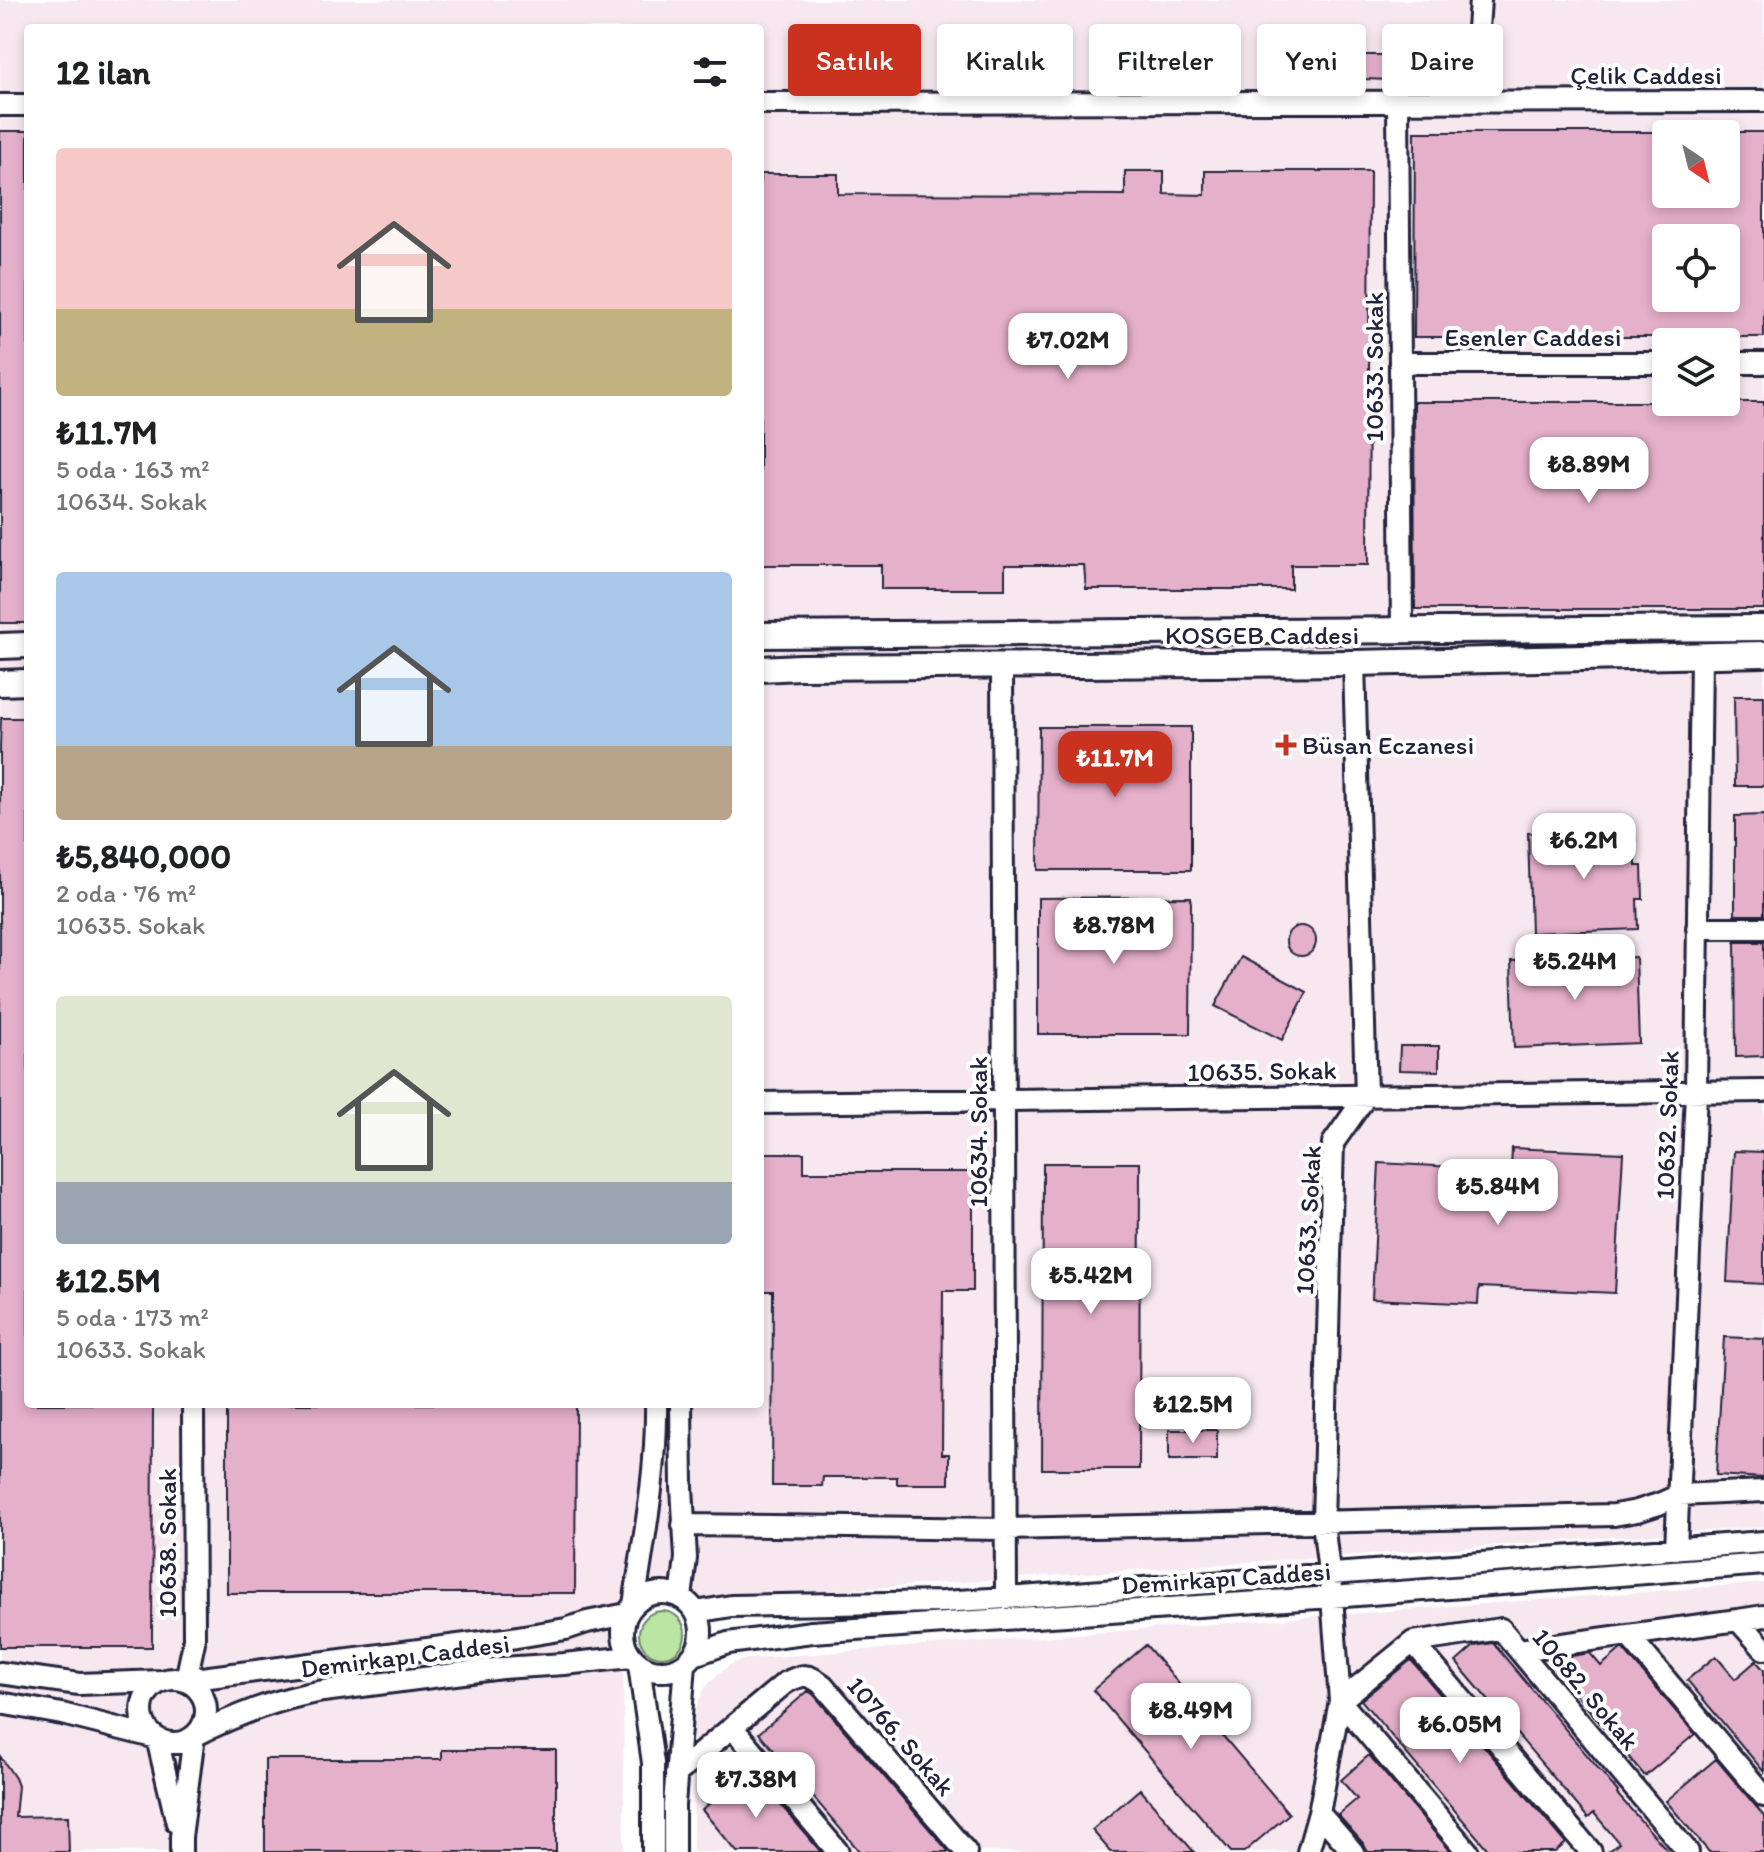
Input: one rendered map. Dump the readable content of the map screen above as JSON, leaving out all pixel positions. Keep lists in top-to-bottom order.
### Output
{
  "streets": {
    "main road": ["KOSGEB Caddesi"],
    "street": [
      "Çelik Caddesi",
      "Esenler Caddesi",
      "10633. Sokak",
      "10635. Sokak",
      "10632. Sokak",
      "10634. Sokak",
      "10638. Sokak",
      "Demirkapı Caddesi",
      "10682. Sokak",
      "10766. Sokak"
    ]
  },
  "crossings": [
    ["Çelik Caddesi", "10633. Sokak"],
    ["Esenler Caddesi", "10633. Sokak"],
    ["10633. Sokak", "KOSGEB Caddesi"],
    ["10633. Sokak", "10635. Sokak"],
    ["10633. Sokak", "Demirkapı Caddesi"],
    ["KOSGEB Caddesi", "10632. Sokak"],
    ["KOSGEB Caddesi", "10634. Sokak"],
    ["10635. Sokak", "10632. Sokak"],
    ["10635. Sokak", "10634. Sokak"],
    ["10632. Sokak", "Demirkapı Caddesi"],
    ["10634. Sokak", "Demirkapı Caddesi"],
    ["10638. Sokak", "Demirkapı Caddesi"]
  ],
  "places": {
    "health": ["Büsan Eczanesi"]
  },
  "north": "bottom right",
  "page": {
    "chip": [
      "Satılık",
      "Kiralık",
      "Filtreler",
      "Yeni",
      "Daire"
    ],
    "heading": "12 ilan",
    "list": [
      {
        "name": "₺11.7M",
        "note": "5 oda · 163 m² · 10634. Sokak"
      },
      {
        "name": "₺5,840,000",
        "note": "2 oda · 76 m² · 10635. Sokak"
      },
      {
        "name": "₺12.5M",
        "note": "5 oda · 173 m² · 10633. Sokak"
      }
    ],
    "price": [
      "₺7.02M",
      "₺8.89M",
      "₺11.7M",
      "₺6.2M",
      "₺8.78M",
      "₺5.24M",
      "₺5.84M",
      "₺5.42M",
      "₺12.5M",
      "₺8.49M",
      "₺6.05M",
      "₺7.38M"
    ]
  }
}
